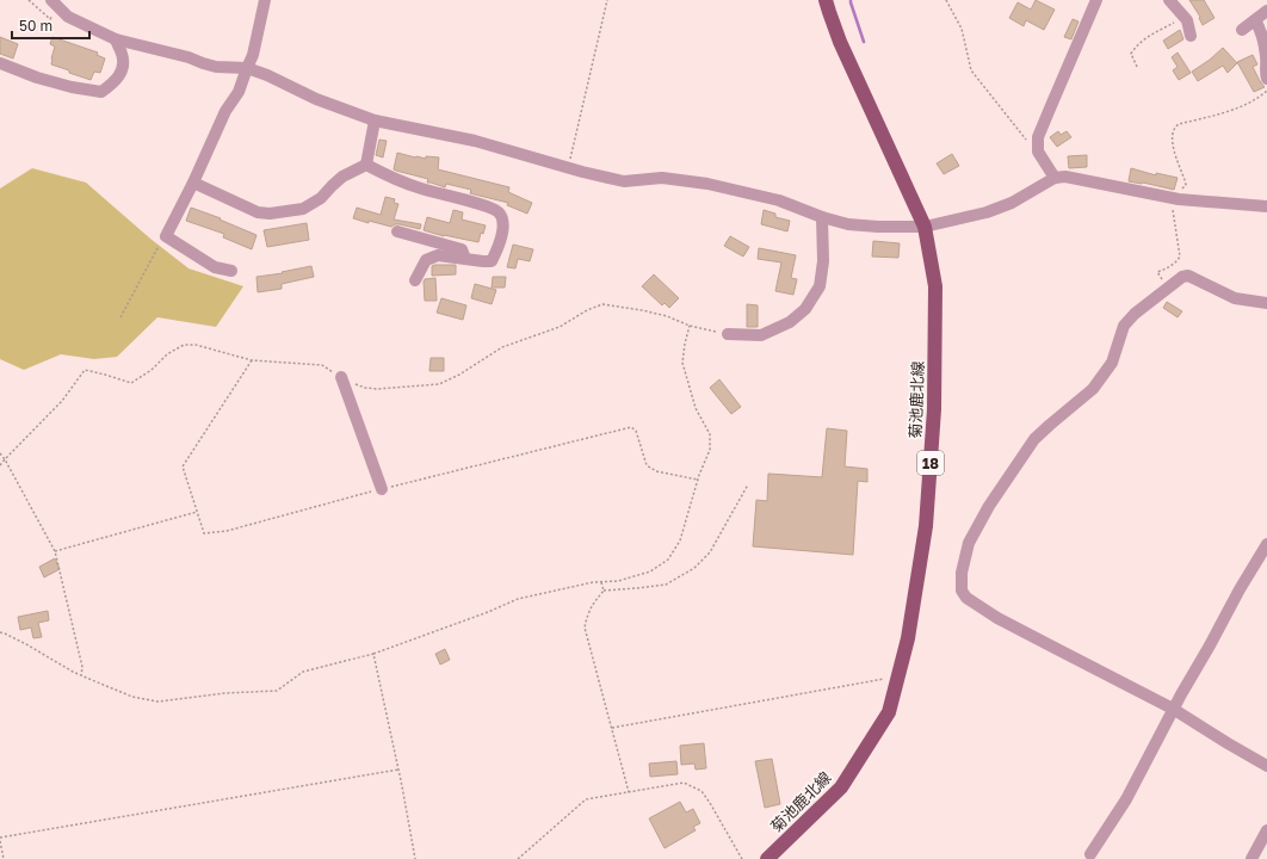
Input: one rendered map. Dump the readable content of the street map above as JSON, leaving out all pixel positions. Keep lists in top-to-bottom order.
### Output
{
  "streets": {
    "main road": ["菊池鹿北線", "18"]
  },
  "scale_bar": "50 m"
}
